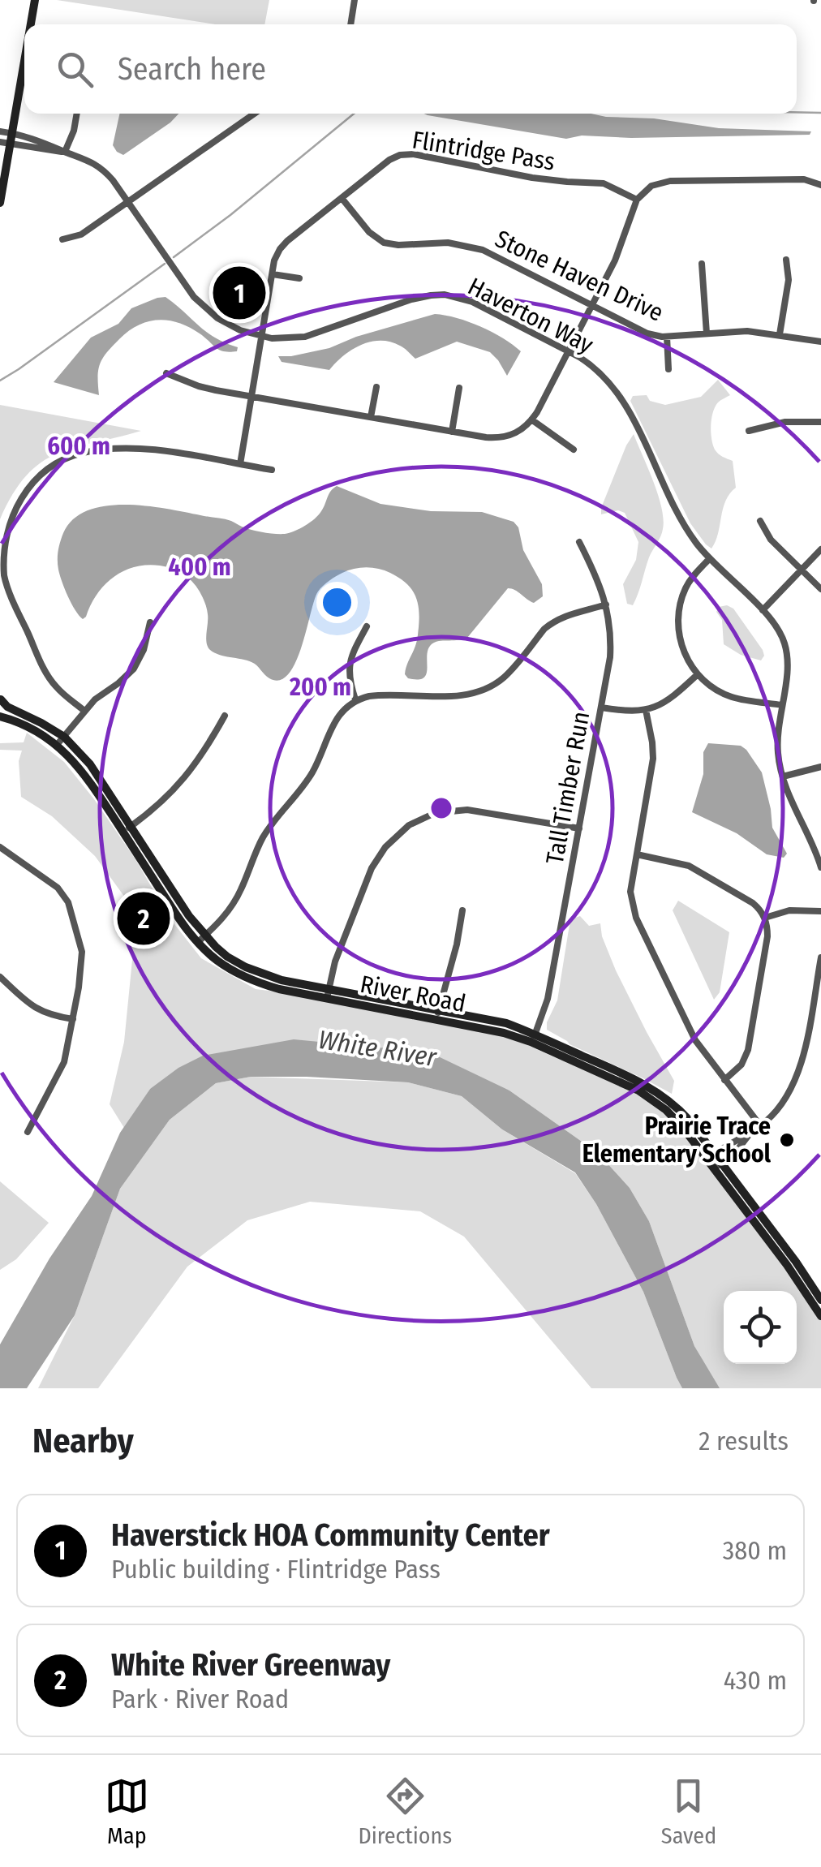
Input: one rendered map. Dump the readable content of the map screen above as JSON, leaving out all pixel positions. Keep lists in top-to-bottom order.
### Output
{
  "streets": {
    "main road": ["River Road"],
    "street": [
      "Flintridge Pass",
      "Stone Haven Drive",
      "Haverton Way",
      "Tall Timber Run"
    ]
  },
  "crossings": [
    ["Flintridge Pass", "Stone Haven Drive"],
    ["Flintridge Pass", "Haverton Way"],
    ["Tall Timber Run", "River Road"]
  ],
  "water": ["White River"],
  "places": ["Prairie Trace Elementary School"],
  "page": {
    "search": "Search here",
    "pins": ["1", "2"],
    "heading": ["Nearby", "2 results"],
    "list": [
      {
        "mark": "1",
        "name": "Haverstick HOA Community Center",
        "note": "Public building · Flintridge Pass",
        "value": "380 m"
      },
      {
        "mark": "2",
        "name": "White River Greenway",
        "note": "Park · River Road",
        "value": "430 m"
      }
    ],
    "nav": ["Map", "Directions", "Saved"]
  },
  "rings": ["600 m", "400 m", "200 m"]
}
